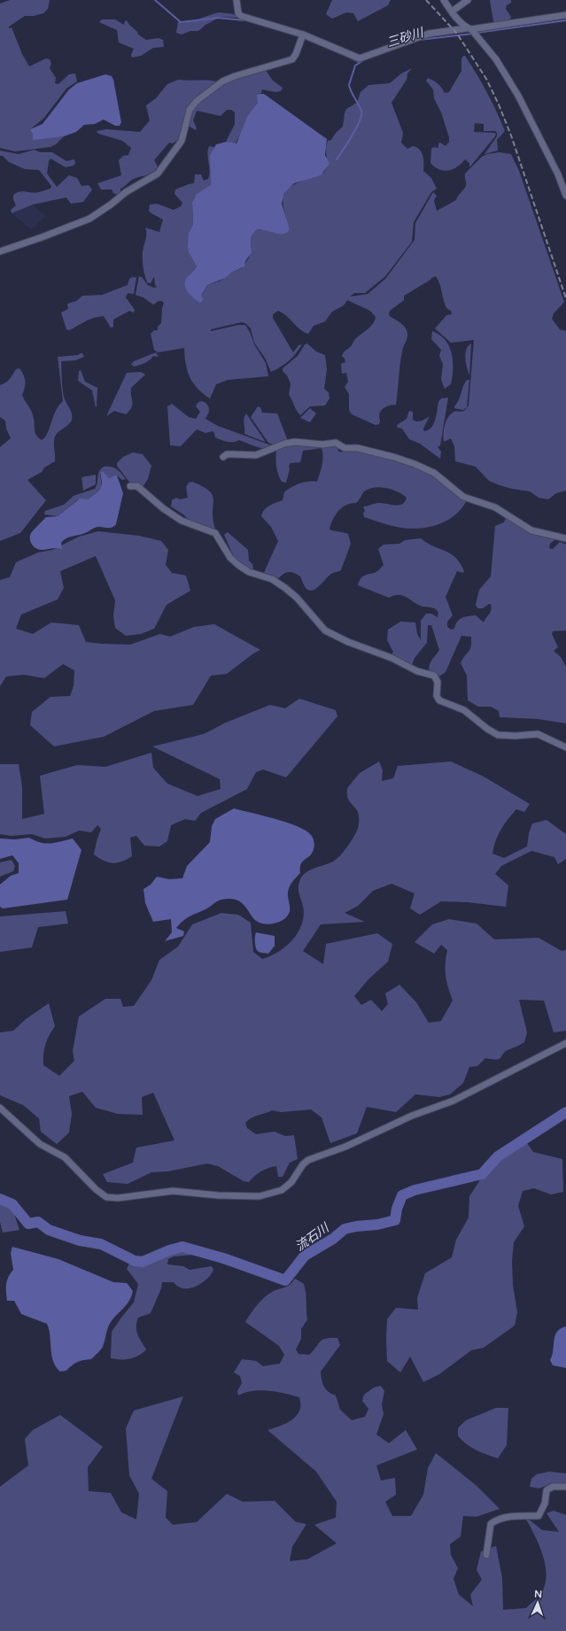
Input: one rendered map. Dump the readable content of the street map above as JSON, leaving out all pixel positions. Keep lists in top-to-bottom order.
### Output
{
  "water": ["三砂川", "流石川"],
  "north": "top"
}
